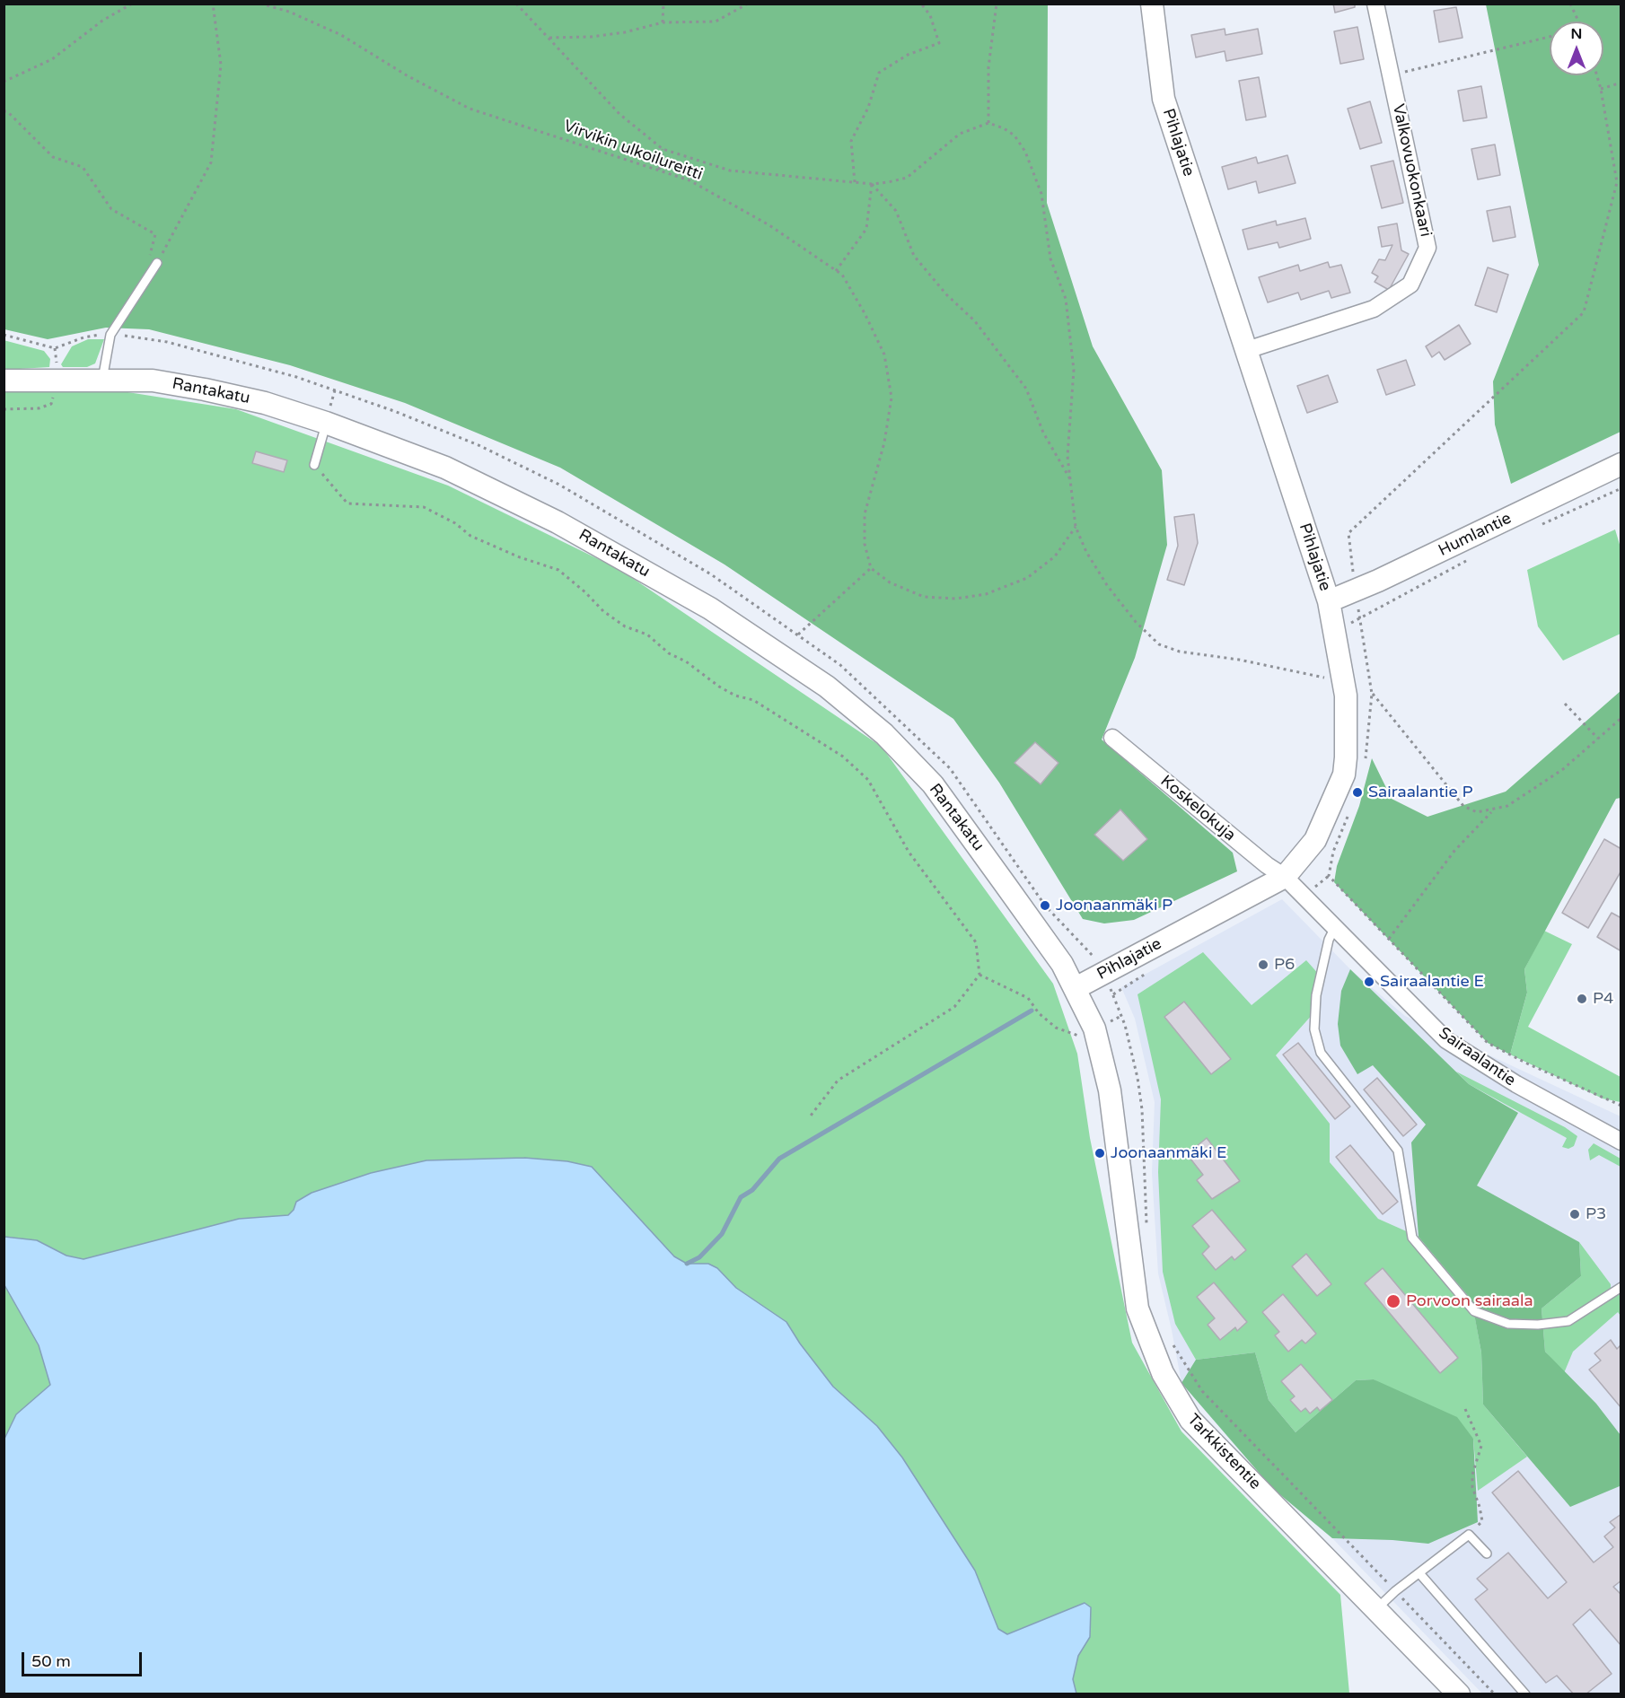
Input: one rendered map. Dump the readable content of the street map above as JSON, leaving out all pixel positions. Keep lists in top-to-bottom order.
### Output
{
  "streets": {
    "street": [
      "Pihlajatie",
      "Valkovuokonkaari",
      "Rantakatu",
      "Humlantie",
      "Koskelokuja",
      "Sairaalantie",
      "Tarkkistentie"
    ],
    "path": ["Virvikin ulkoilureitti"]
  },
  "crossings": [
    ["Pihlajatie", "Valkovuokonkaari"],
    ["Pihlajatie", "Rantakatu"],
    ["Pihlajatie", "Humlantie"],
    ["Pihlajatie", "Koskelokuja"],
    ["Pihlajatie", "Sairaalantie"],
    ["Pihlajatie", "Tarkkistentie"],
    ["Rantakatu", "Tarkkistentie"],
    ["Koskelokuja", "Sairaalantie"]
  ],
  "places": [
    "Sairaalantie P",
    "Joonaanmäki P",
    "P6",
    "Sairaalantie E",
    "P4",
    "Joonaanmäki E",
    "P3",
    "Porvoon sairaala"
  ],
  "scale_bar": "50 m",
  "north": "top"
}
